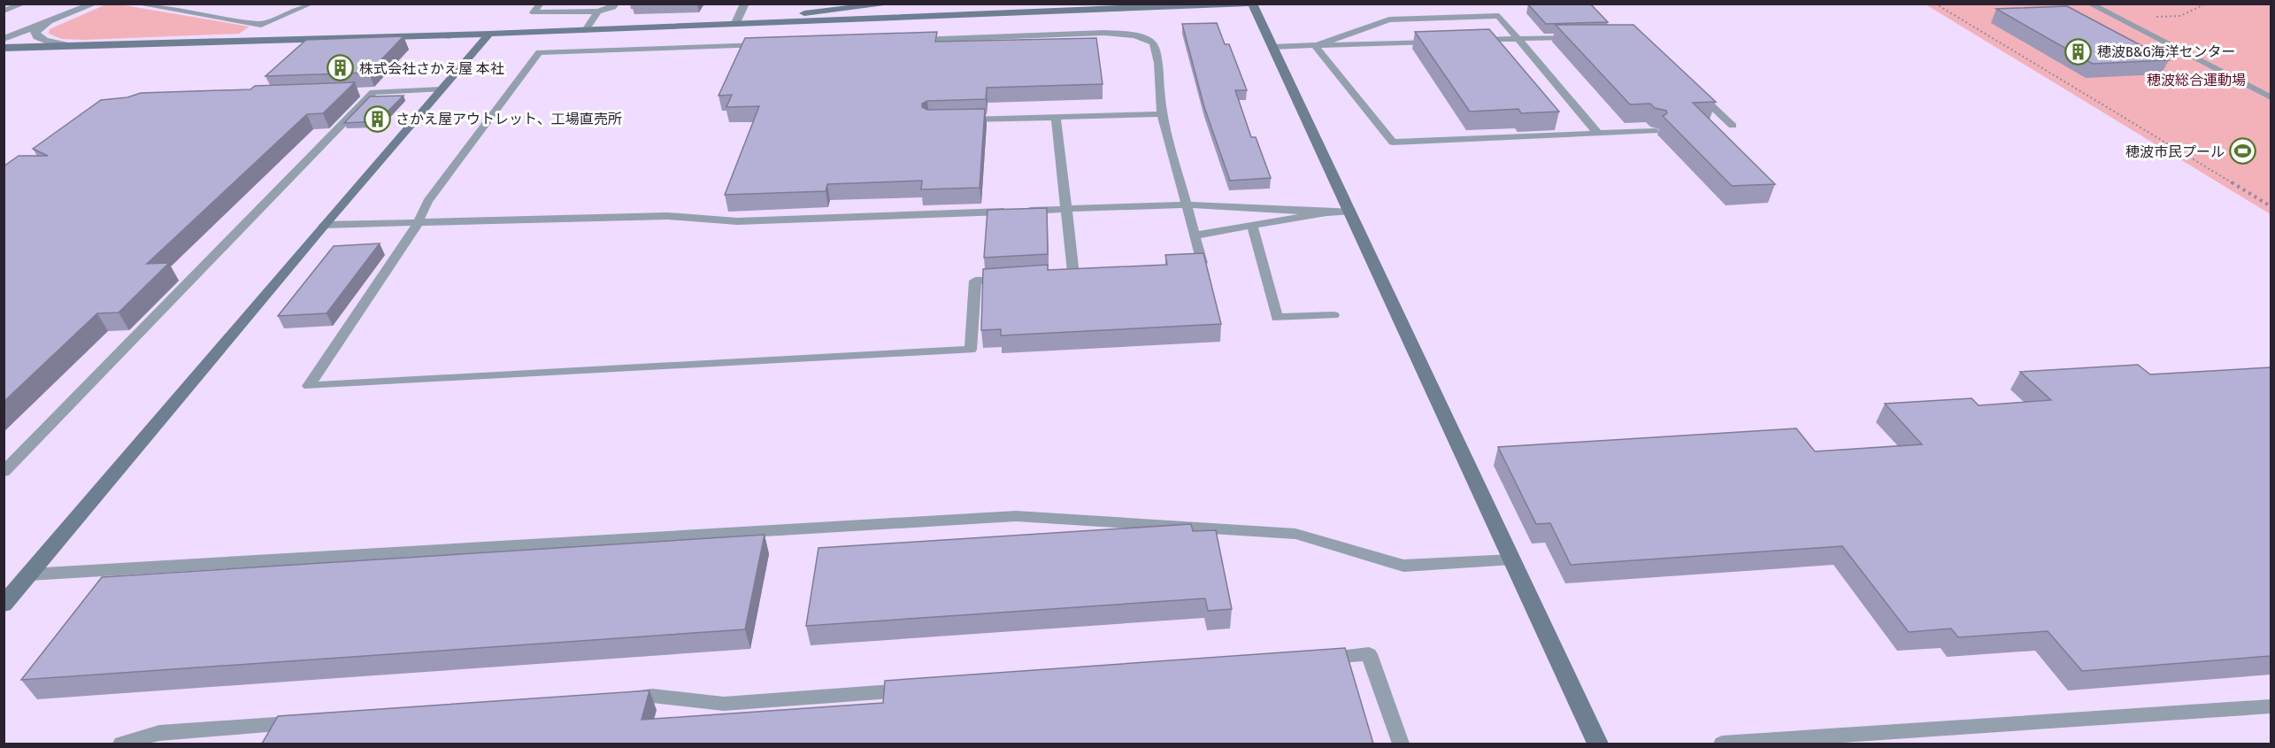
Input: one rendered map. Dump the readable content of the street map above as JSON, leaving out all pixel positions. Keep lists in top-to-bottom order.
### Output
{
  "parks": ["穂波総合運動場"],
  "places": {
    "building": ["穂波B&G海洋センター", "株式会社さかえ屋 本社", "さかえ屋アウトレット、工場直売所"],
    "sports": ["穂波市民プール"]
  }
}
